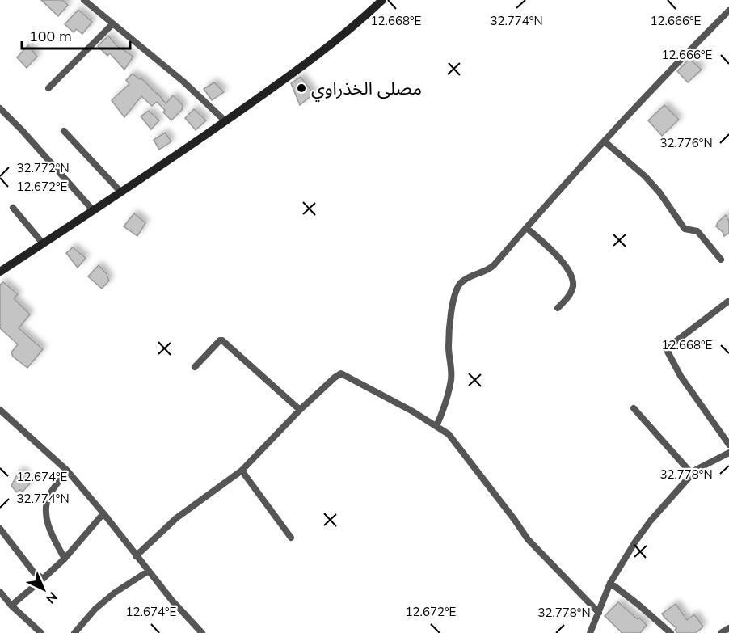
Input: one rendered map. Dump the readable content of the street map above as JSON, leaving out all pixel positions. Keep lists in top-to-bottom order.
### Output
{
  "places": ["مصلى الخذراوي"],
  "scale_bar": "100 m",
  "north": "bottom right",
  "coordinates": [
    "32.774°N",
    "12.668°E",
    "12.666°E",
    "32.776°N",
    "32.772°N",
    "12.672°E",
    "32.778°N",
    "12.674°E"
  ]
}
